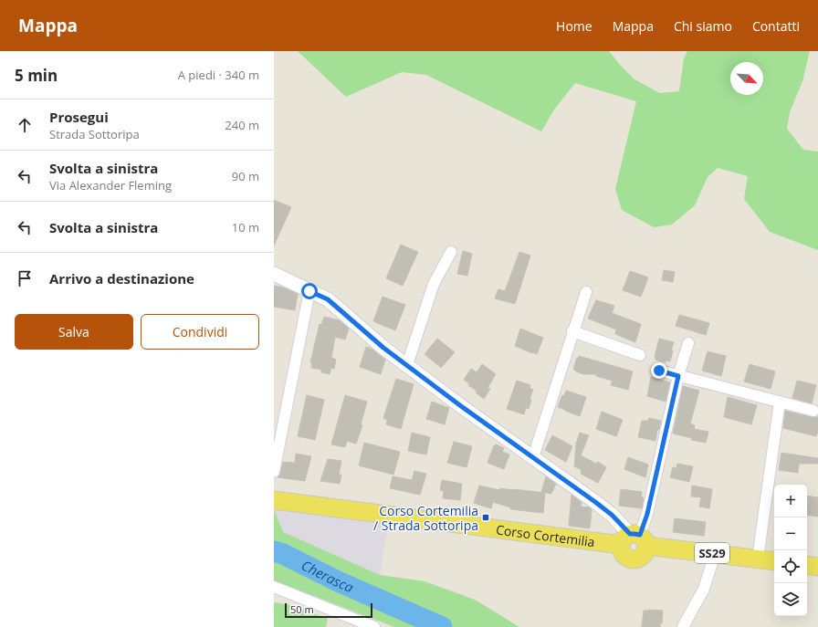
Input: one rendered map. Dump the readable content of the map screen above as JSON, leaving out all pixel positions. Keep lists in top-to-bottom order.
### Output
{
  "streets": {
    "main road": ["Corso Cortemilia", "SS29"]
  },
  "water": ["Cherasca"],
  "places": {
    "transit": ["Corso Cortemilia / Strada Sottoripa"]
  },
  "scale_bar": "50 m",
  "north": "bottom right",
  "page": {
    "header": "Mappa",
    "nav": [
      "Home",
      "Mappa",
      "Chi siamo",
      "Contatti"
    ],
    "heading": ["5 min", "A piedi · 340 m"],
    "list": [
      ["Prosegui", "Strada Sottoripa", "240 m"],
      ["Svolta a sinistra", "Via Alexander Fleming", "90 m"],
      ["Svolta a sinistra", "10 m"],
      "Arrivo a destinazione"
    ],
    "buttons": ["Salva", "Condividi"],
    "map_buttons": ["+", "−"],
    "scale": "50 m"
  }
}
